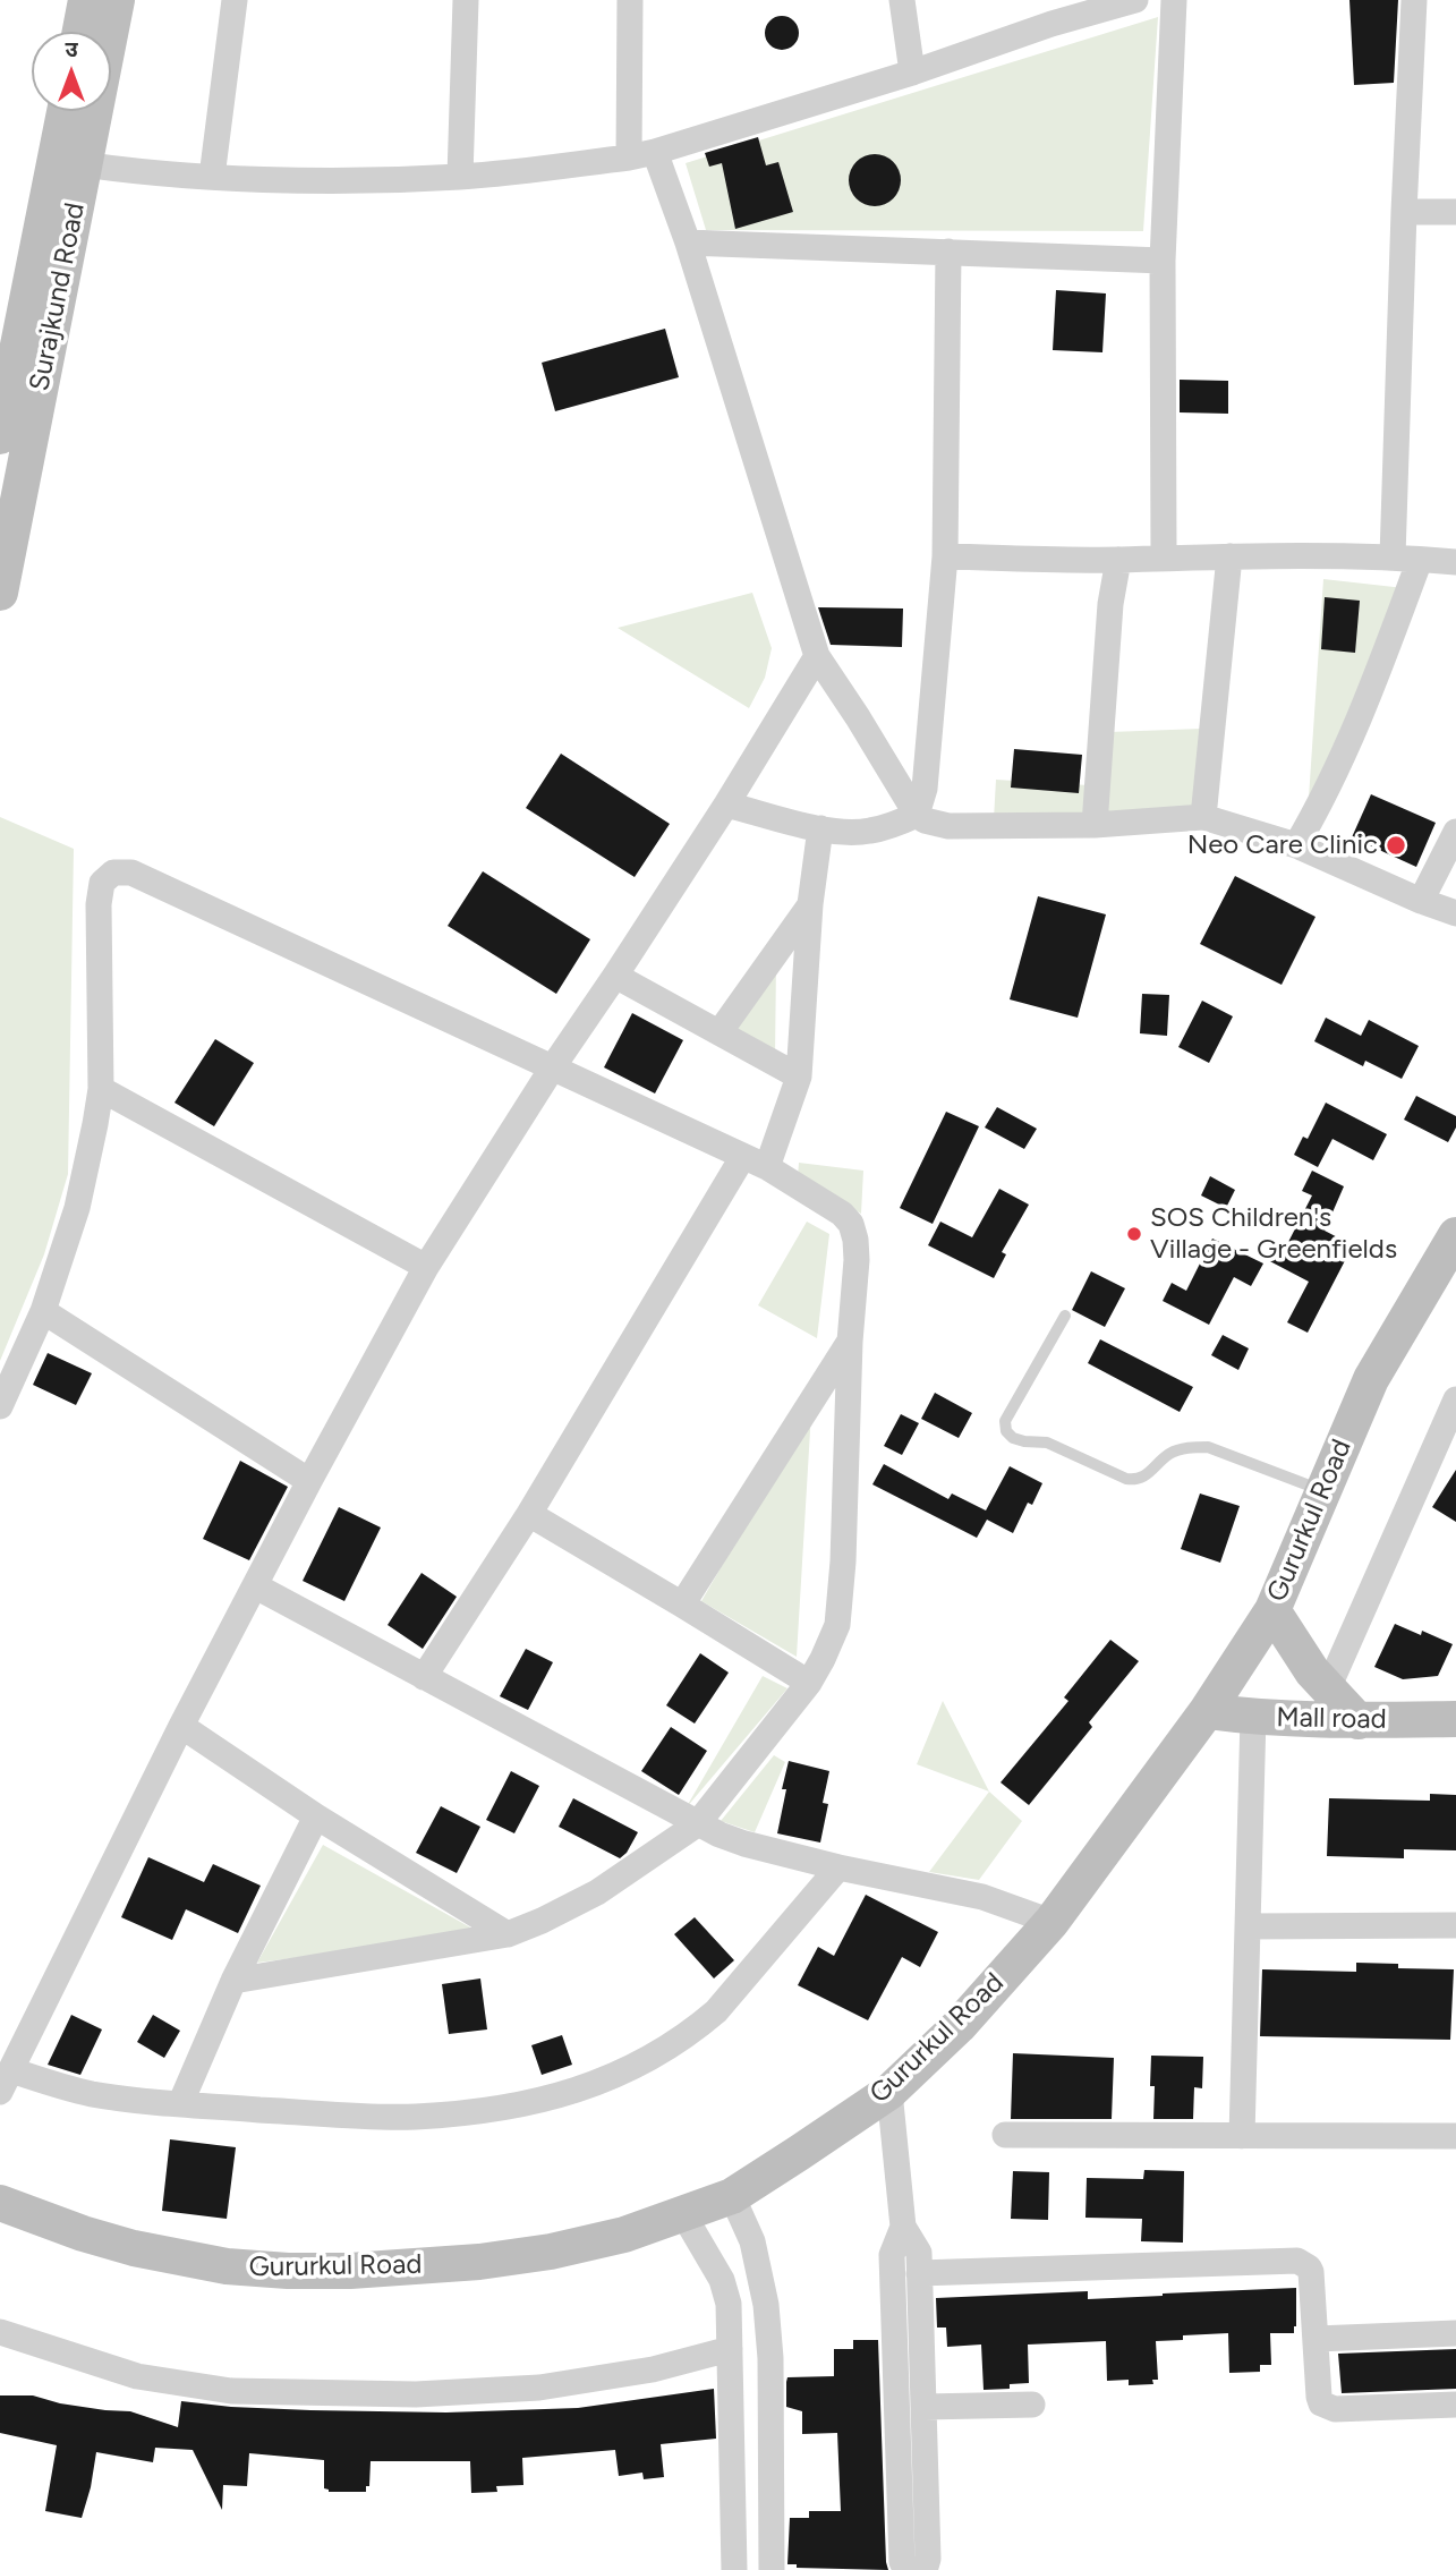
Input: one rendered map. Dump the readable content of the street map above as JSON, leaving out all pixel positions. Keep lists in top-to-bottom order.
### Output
{
  "streets": {
    "street": ["Surajkund Road", "Gururkul Road", "Mall road"]
  },
  "crossings": [
    ["Gururkul Road", "Mall road"]
  ],
  "places": ["Neo Care Clinic", "SOS Children's Village - Greenfields"],
  "north": "top"
}
